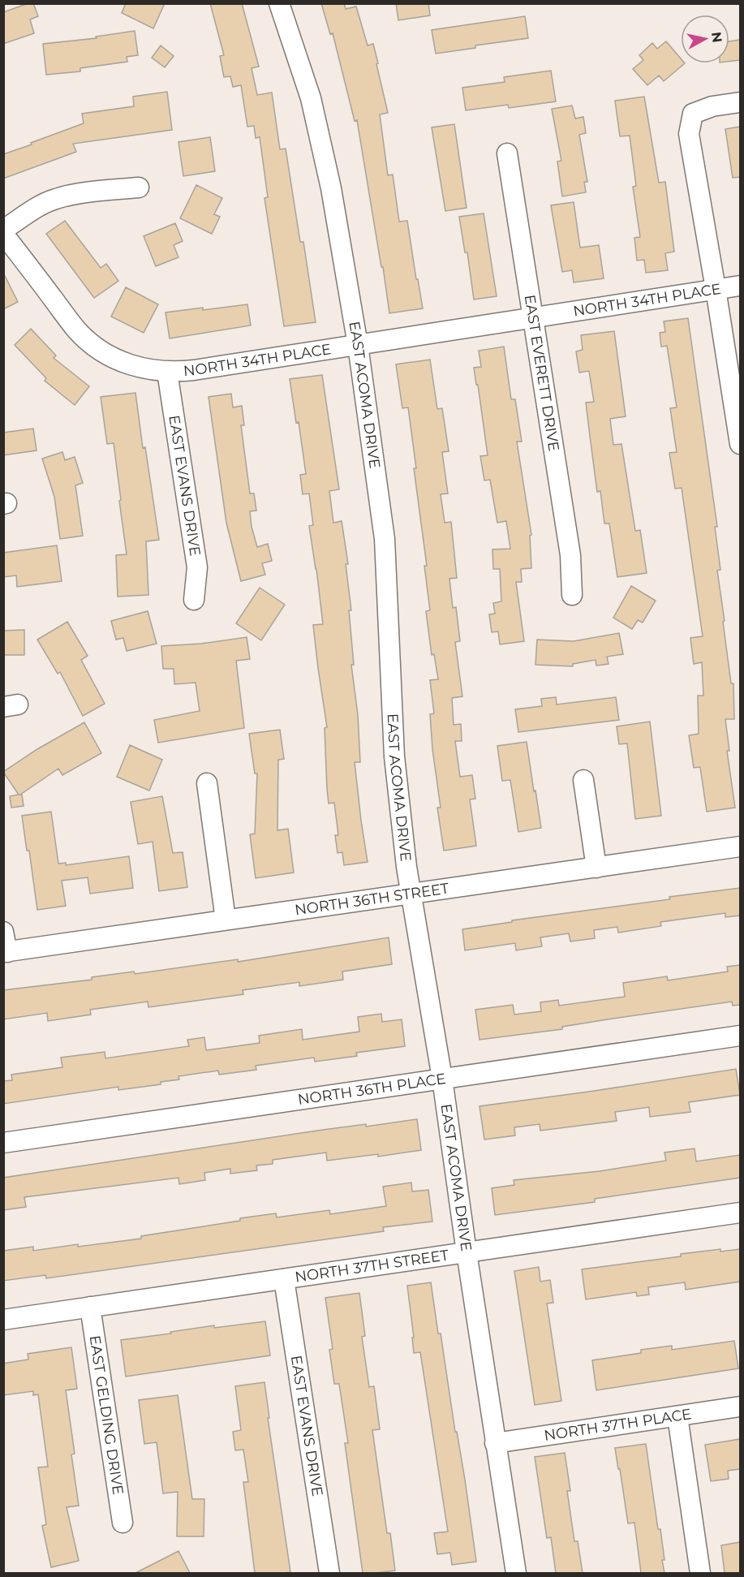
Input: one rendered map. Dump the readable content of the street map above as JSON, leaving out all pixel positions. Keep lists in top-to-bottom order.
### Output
{
  "streets": {
    "street": [
      "NORTH 34TH PLACE",
      "EAST EVERETT DRIVE",
      "EAST ACOMA DRIVE",
      "EAST EVANS DRIVE",
      "NORTH 36TH STREET",
      "NORTH 36TH PLACE",
      "NORTH 37TH STREET",
      "EAST GELDING DRIVE",
      "NORTH 37TH PLACE"
    ]
  },
  "crossings": [
    ["NORTH 34TH PLACE", "EAST EVERETT DRIVE"],
    ["NORTH 34TH PLACE", "EAST ACOMA DRIVE"],
    ["NORTH 34TH PLACE", "EAST EVANS DRIVE"],
    ["EAST ACOMA DRIVE", "NORTH 36TH STREET"],
    ["EAST ACOMA DRIVE", "NORTH 36TH PLACE"],
    ["EAST ACOMA DRIVE", "NORTH 37TH STREET"],
    ["EAST ACOMA DRIVE", "NORTH 37TH PLACE"],
    ["EAST EVANS DRIVE", "NORTH 37TH STREET"],
    ["NORTH 37TH STREET", "EAST GELDING DRIVE"]
  ],
  "north": "right"
}
